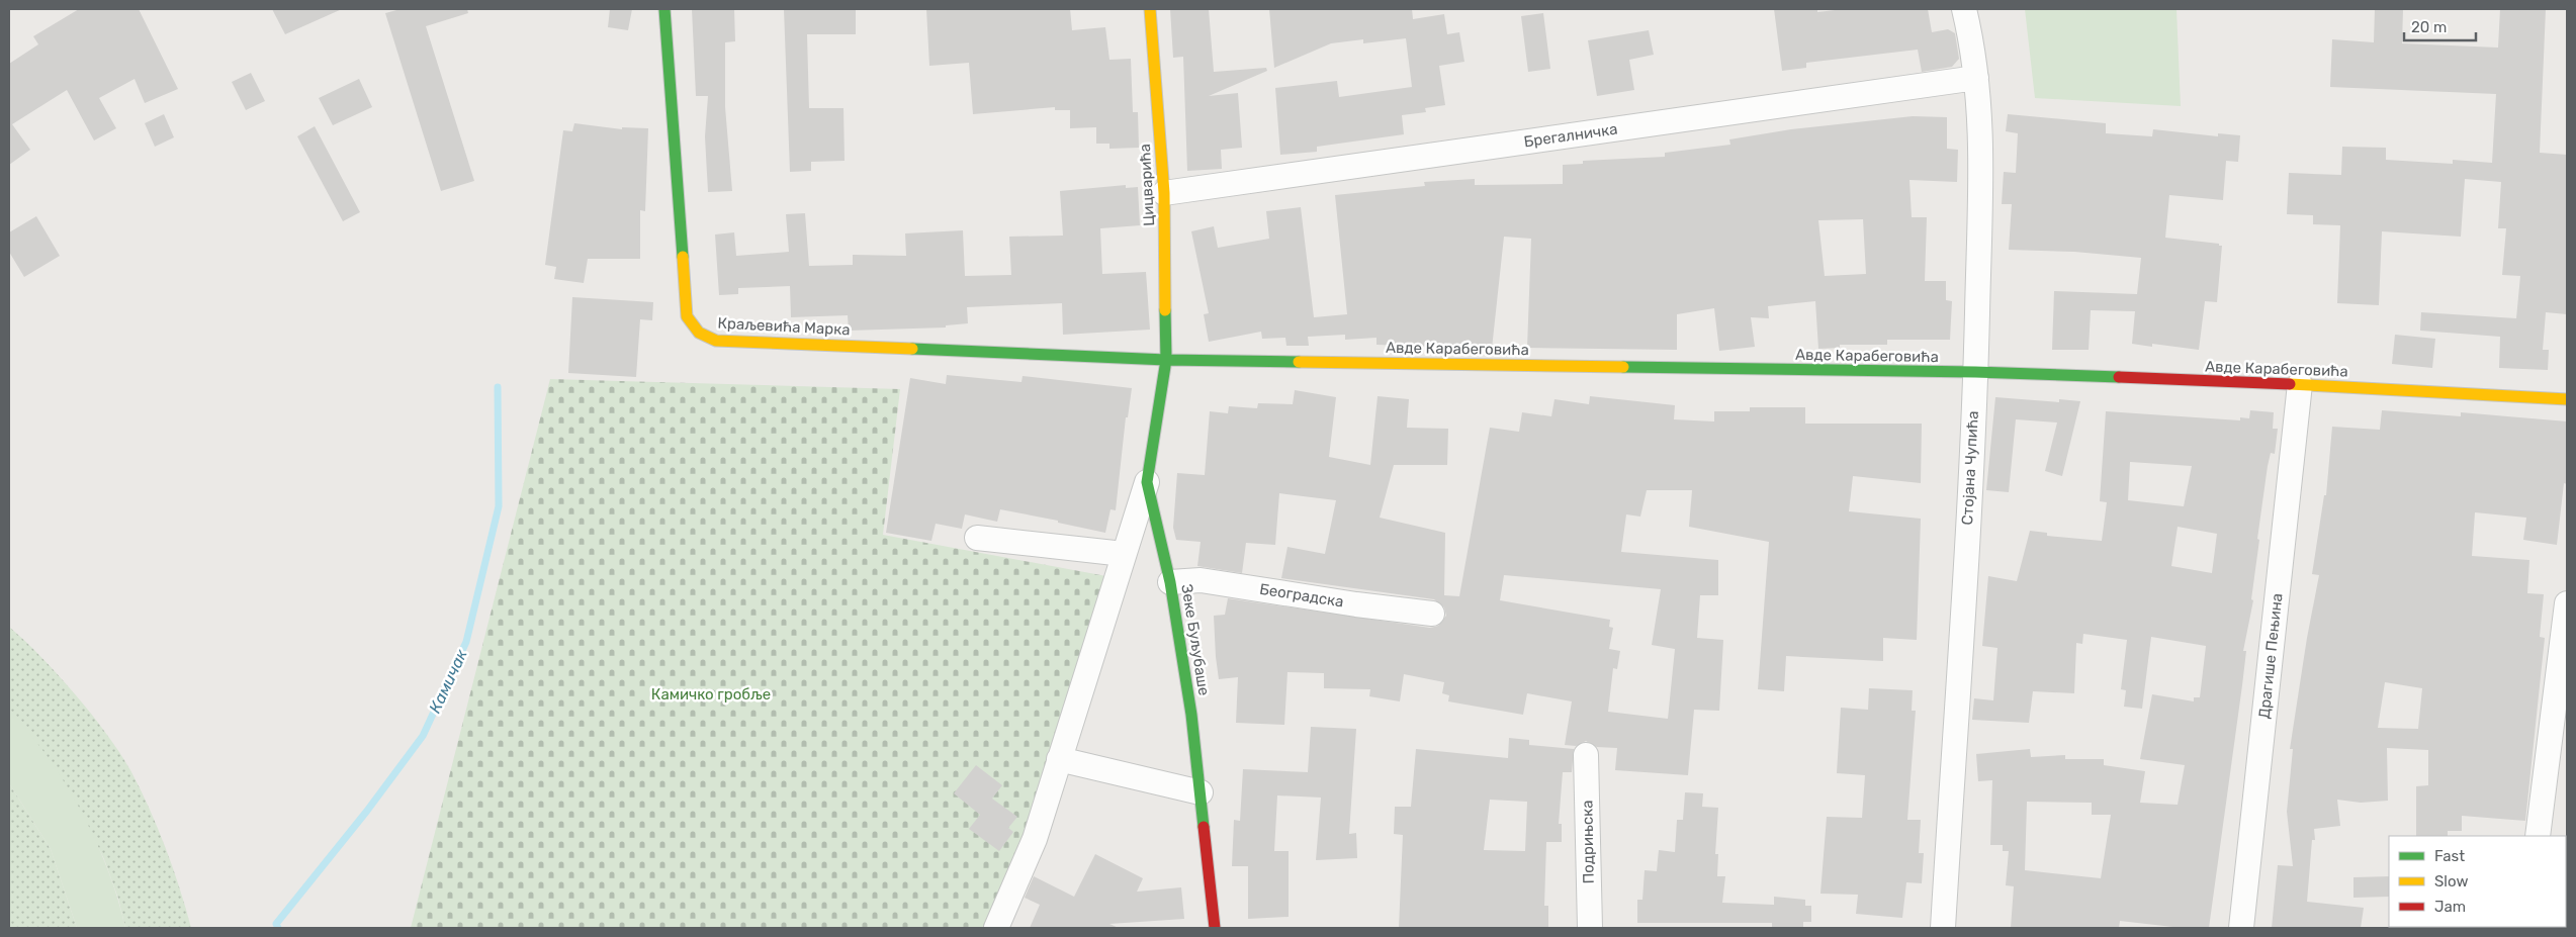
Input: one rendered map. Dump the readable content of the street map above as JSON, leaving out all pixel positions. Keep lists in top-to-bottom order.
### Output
{
  "streets": {
    "street": [
      "Брегалничка",
      "Цицварића",
      "Краљевића Марка",
      "Авде Карабеговића",
      "Стојана Чупића",
      "Београдска",
      "Зеке Буљубаше",
      "Драгише Пењина",
      "Подрињска"
    ]
  },
  "crossings": [
    ["Брегалничка", "Цицварића"],
    ["Брегалничка", "Стојана Чупића"],
    ["Цицварића", "Краљевића Марка"],
    ["Цицварића", "Авде Карабеговића"],
    ["Цицварића", "Зеке Буљубаше"],
    ["Краљевића Марка", "Авде Карабеговића"],
    ["Краљевића Марка", "Зеке Буљубаше"],
    ["Авде Карабеговића", "Стојана Чупића"],
    ["Авде Карабеговића", "Зеке Буљубаше"],
    ["Авде Карабеговића", "Драгише Пењина"],
    ["Београдска", "Зеке Буљубаше"]
  ],
  "water": ["Камичак"],
  "parks": ["Камичко гробље"],
  "legend": ["Fast", "Slow", "Jam"],
  "scale_bar": "20 m"
}
